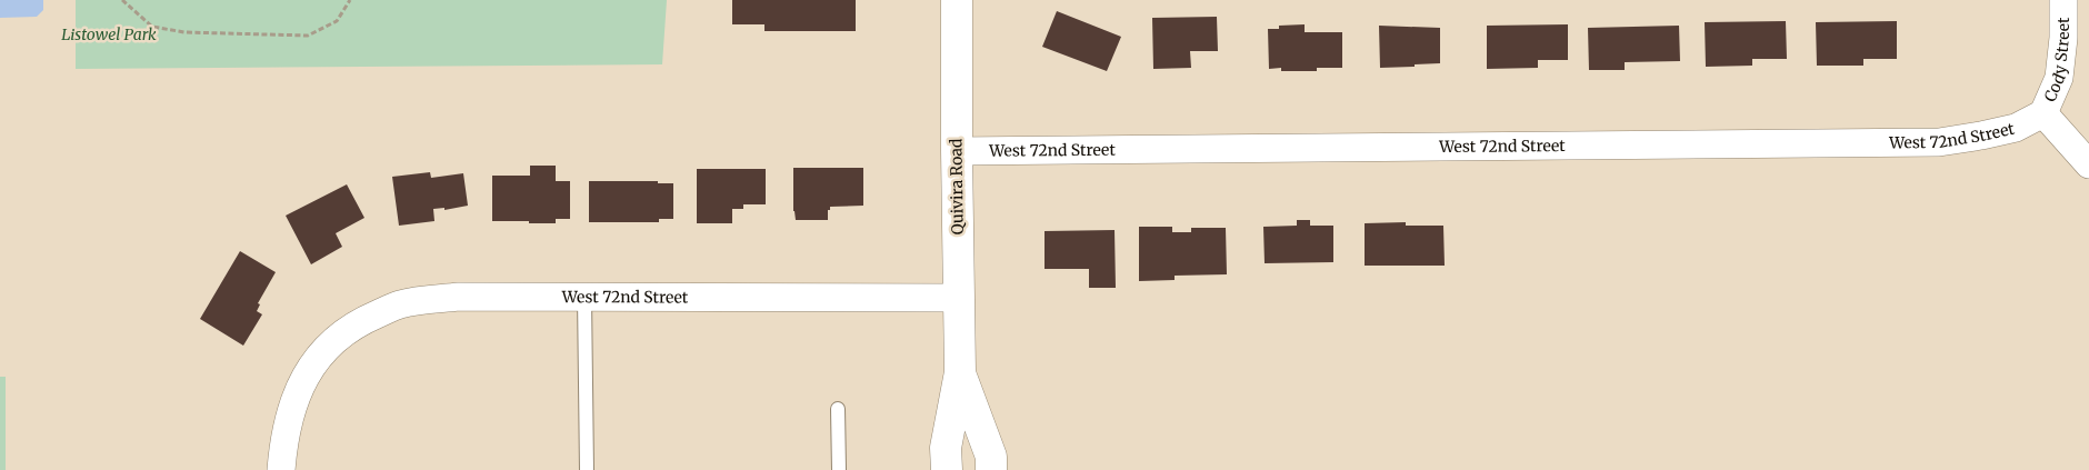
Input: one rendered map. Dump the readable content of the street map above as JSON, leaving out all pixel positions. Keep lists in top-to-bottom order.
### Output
{
  "streets": {
    "main road": ["Quivira Road"],
    "street": ["Cody Street", "West 72nd Street"]
  },
  "crossings": [
    ["Cody Street", "West 72nd Street"],
    ["West 72nd Street", "Quivira Road"]
  ],
  "parks": ["Listowel Park"]
}
